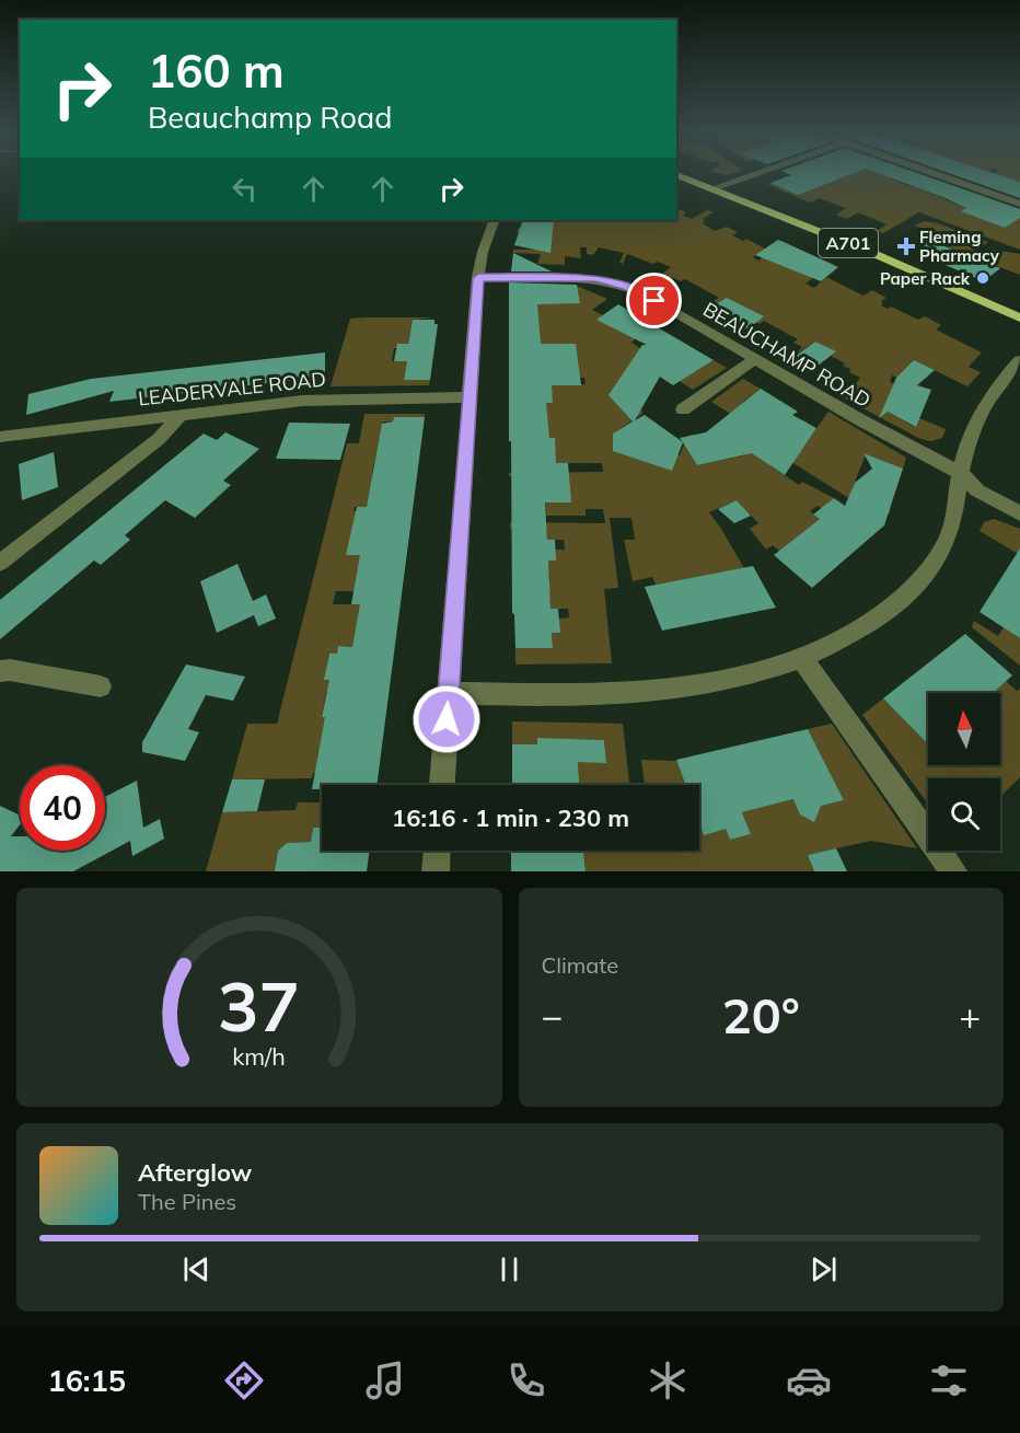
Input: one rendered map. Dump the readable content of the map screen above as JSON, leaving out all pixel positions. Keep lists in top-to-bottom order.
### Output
{
  "streets": {
    "main road": ["A701"],
    "street": ["BEAUCHAMP ROAD", "LEADERVALE ROAD"]
  },
  "places": {
    "health": ["Fleming Pharmacy"],
    "other": ["Paper Rack"]
  },
  "north": "top",
  "page": {
    "turn": ["160 m", "Beauchamp Road"],
    "limit": "40",
    "trip": "16:16 · 1 min · 230 m",
    "tile": "Climate",
    "heat": ["−", "20°", "+"],
    "song": ["Afterglow", "The Pines"],
    "tabs": "16:15",
    "gauge": ["37", "km/h"]
  }
}
